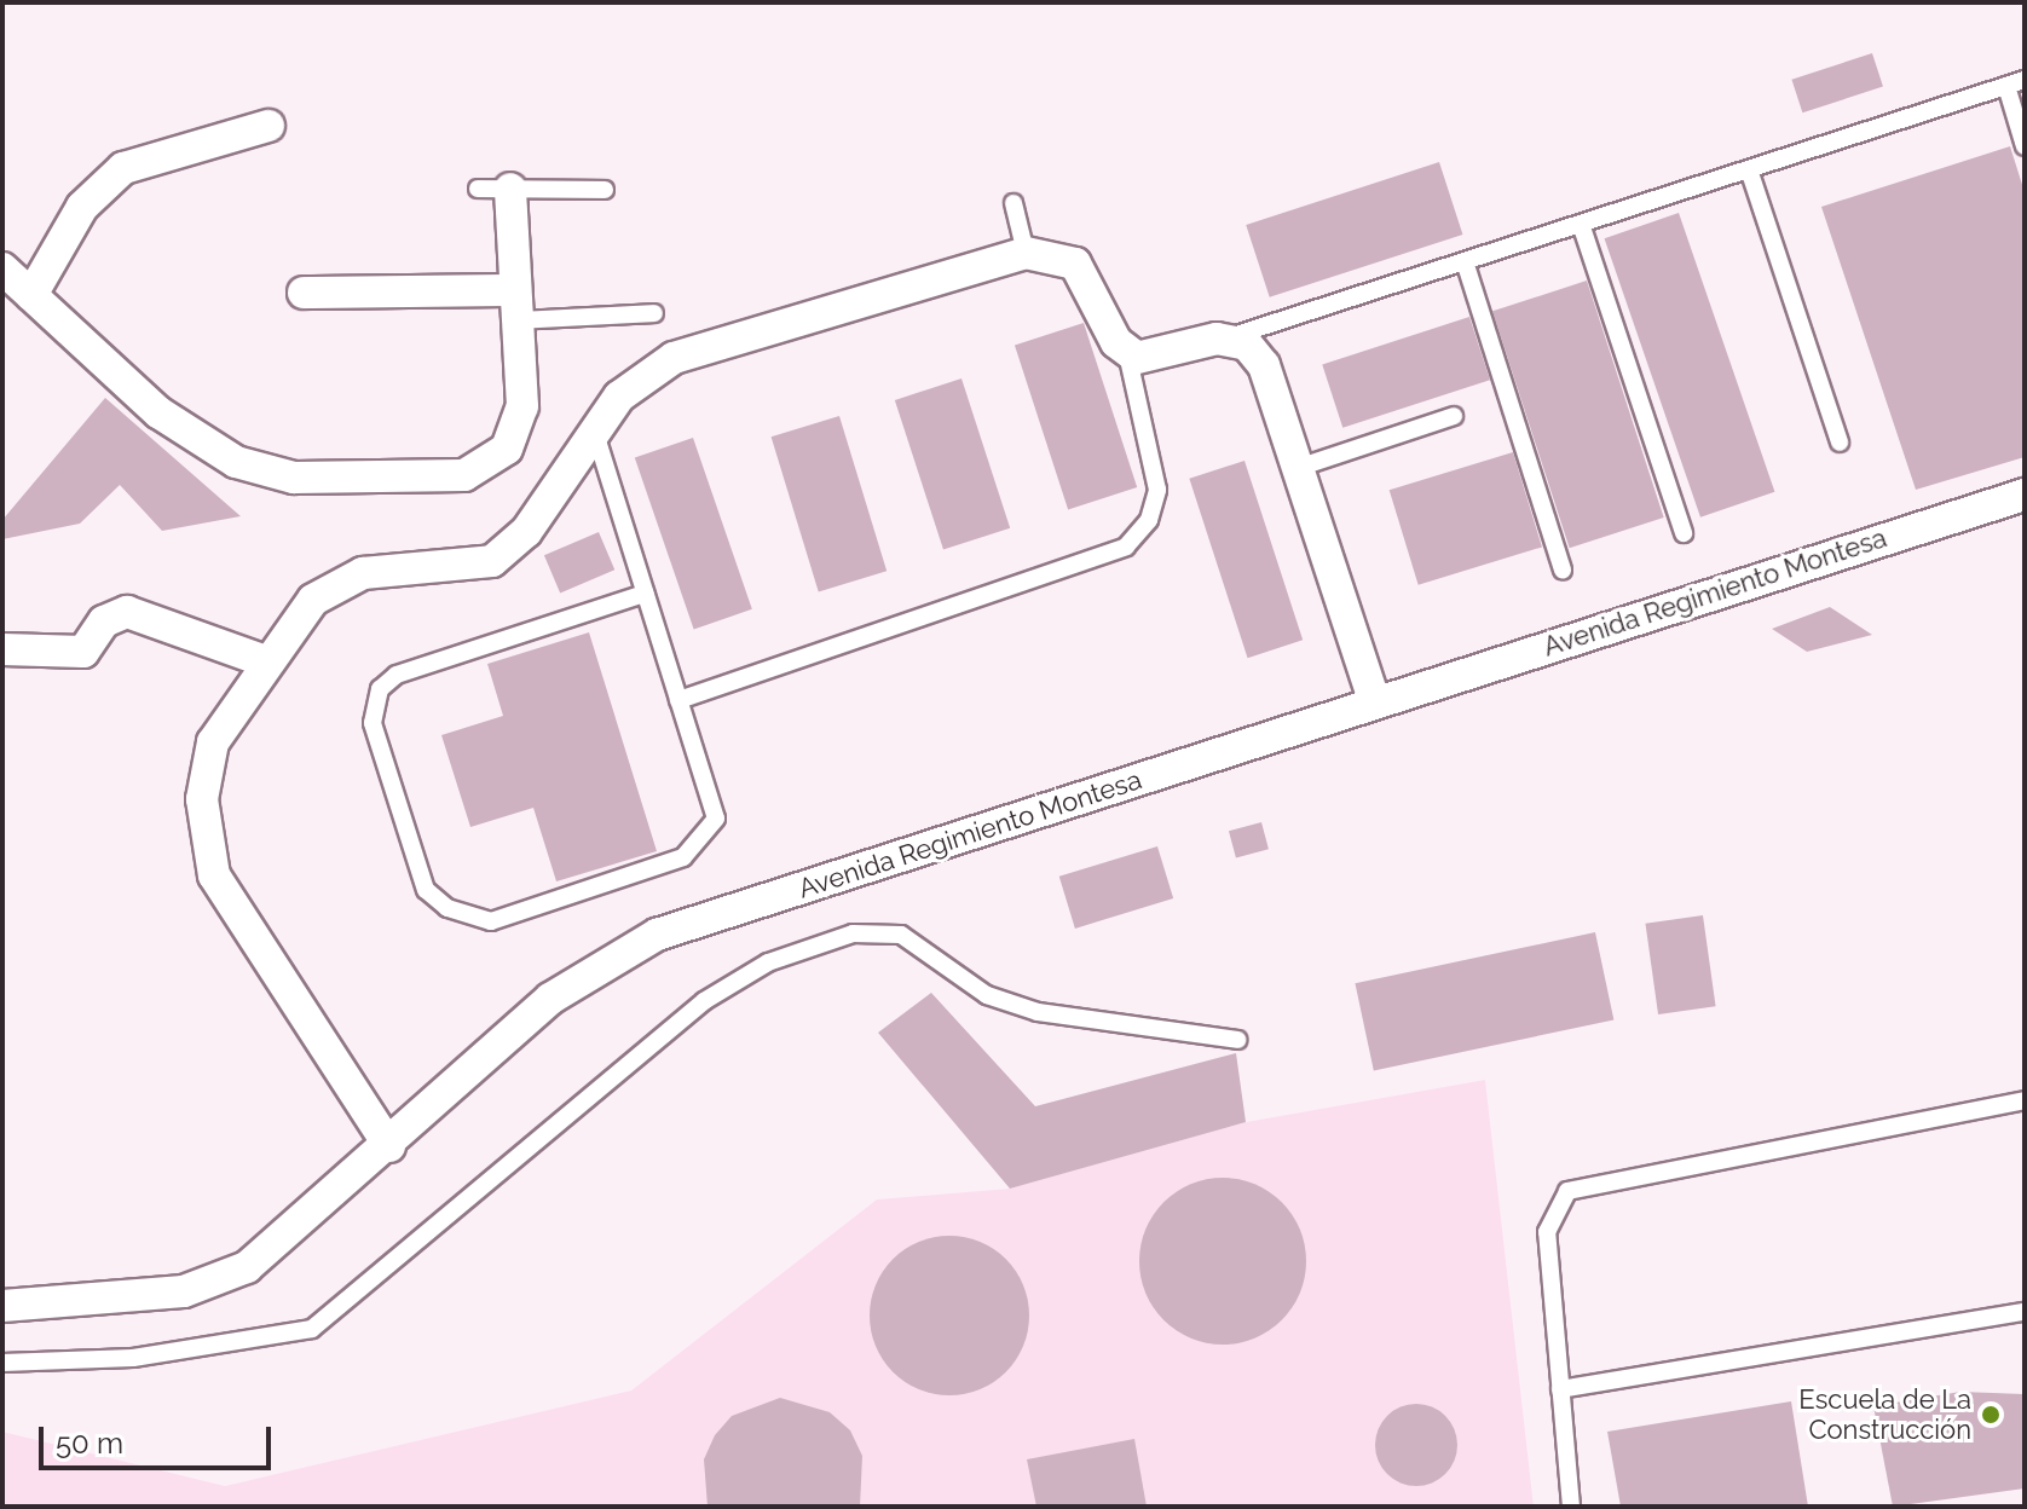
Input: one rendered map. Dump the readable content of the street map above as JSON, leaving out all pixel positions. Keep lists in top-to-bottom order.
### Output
{
  "streets": {
    "street": ["Avenida Regimiento Montesa"]
  },
  "places": ["Escuela de La Construcción"],
  "scale_bar": "50 m"
}
